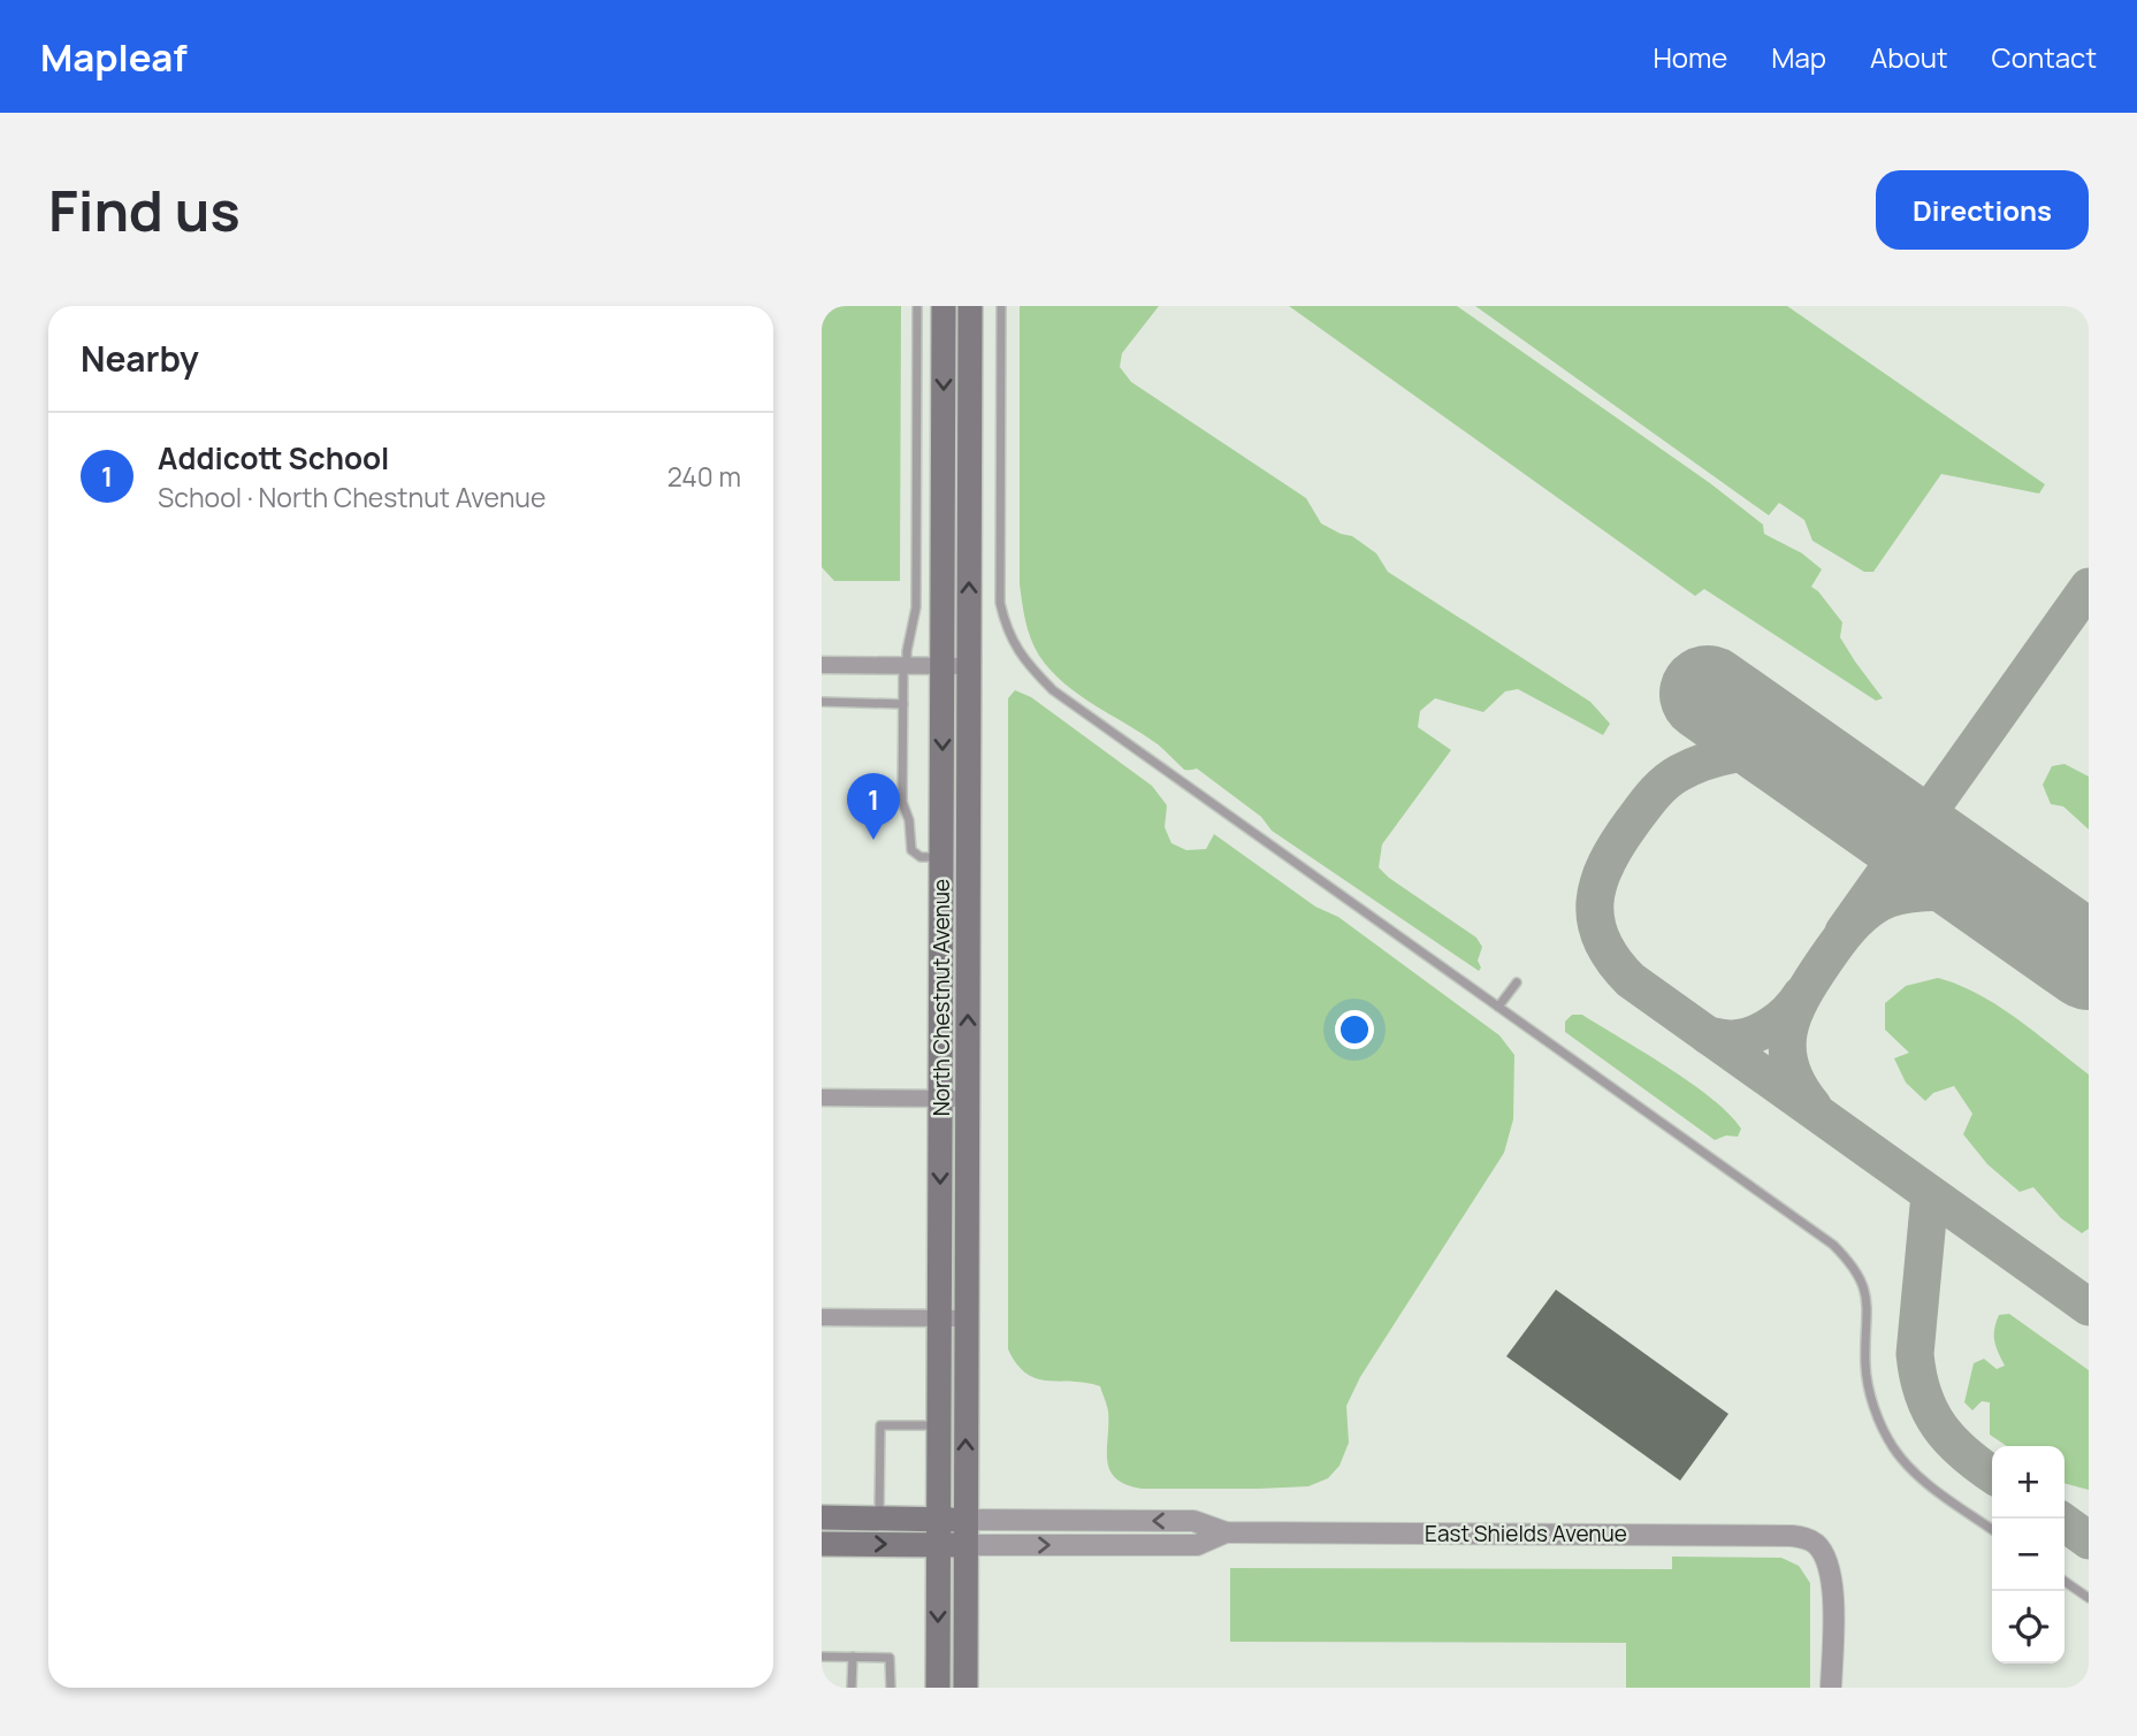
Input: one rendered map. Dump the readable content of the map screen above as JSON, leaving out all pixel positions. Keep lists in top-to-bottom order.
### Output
{
  "streets": {
    "main road": ["North Chestnut Avenue", "East Shields Avenue"]
  },
  "crossings": [
    ["North Chestnut Avenue", "East Shields Avenue"]
  ],
  "page": {
    "header": "Mapleaf",
    "nav": [
      "Home",
      "Map",
      "About",
      "Contact"
    ],
    "buttons": "Directions",
    "title": "Find us",
    "heading": "Nearby",
    "list": [
      {
        "mark": "1",
        "name": "Addicott School",
        "note": "School · North Chestnut Avenue",
        "value": "240 m"
      }
    ],
    "pins": "1",
    "map_buttons": ["+", "−"]
  }
}
